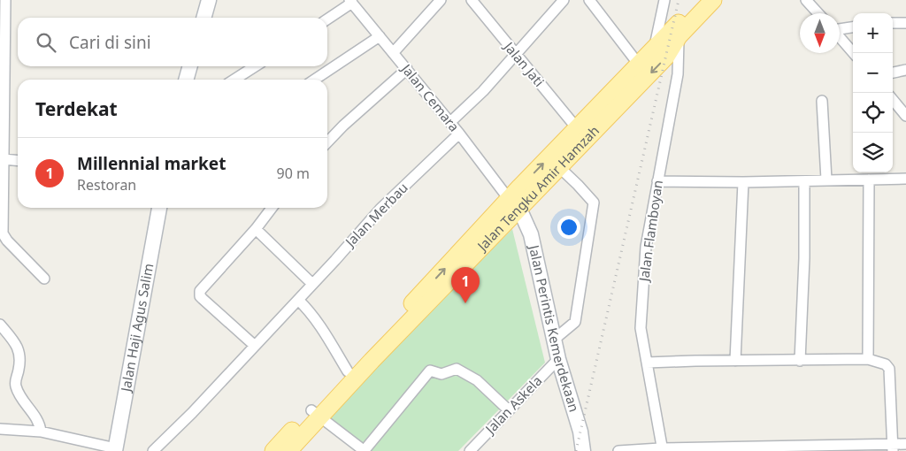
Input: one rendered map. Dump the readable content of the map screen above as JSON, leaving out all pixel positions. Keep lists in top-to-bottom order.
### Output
{
  "streets": {
    "main road": ["Jalan Tengku Amir Hamzah"],
    "street": [
      "Jalan Jati",
      "Jalan Cemara",
      "Jalan Merbau",
      "Jalan Flamboyan",
      "Jalan Haji Agus Salim",
      "Jalan Perintis Kemerdekaan",
      "Jalan Askela"
    ]
  },
  "crossings": [
    ["Jalan Jati", "Jalan Tengku Amir Hamzah"],
    ["Jalan Cemara", "Jalan Tengku Amir Hamzah"],
    ["Jalan Cemara", "Jalan Merbau"],
    ["Jalan Cemara", "Jalan Perintis Kemerdekaan"],
    ["Jalan Tengku Amir Hamzah", "Jalan Flamboyan"],
    ["Jalan Tengku Amir Hamzah", "Jalan Perintis Kemerdekaan"],
    ["Jalan Perintis Kemerdekaan", "Jalan Askela"]
  ],
  "north": "bottom",
  "page": {
    "map_buttons": ["+", "−"],
    "search": "Cari di sini",
    "heading": "Terdekat",
    "list": [
      {
        "mark": "1",
        "name": "Millennial market",
        "note": "Restoran",
        "value": "90 m"
      }
    ],
    "pins": "1"
  }
}
